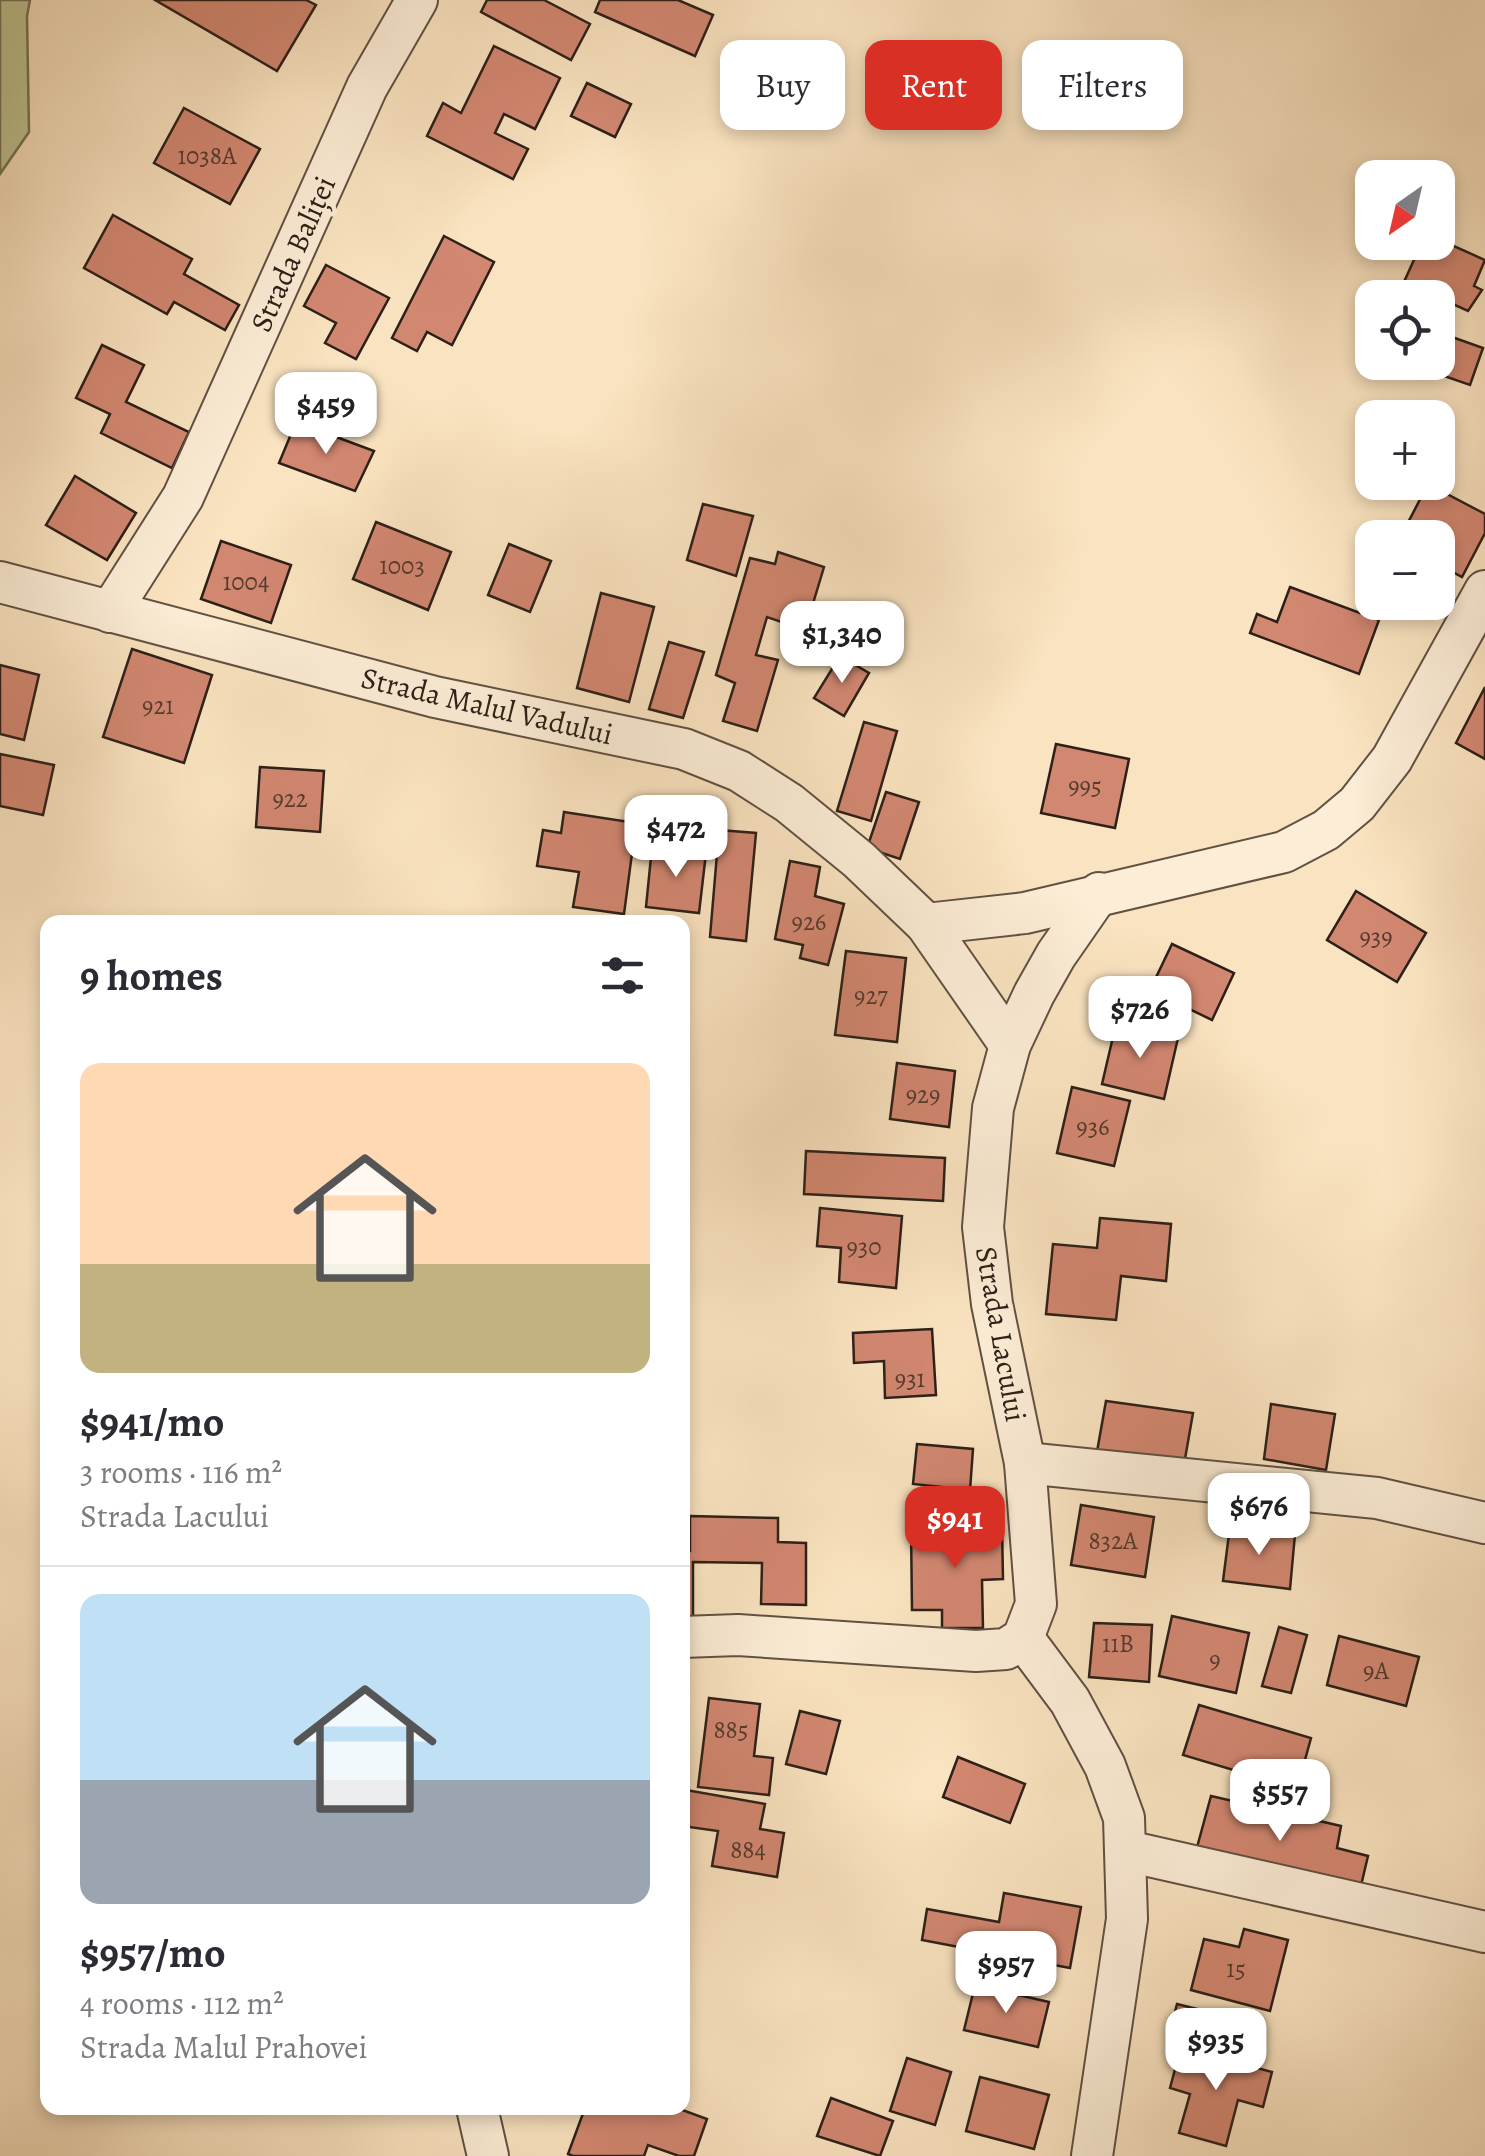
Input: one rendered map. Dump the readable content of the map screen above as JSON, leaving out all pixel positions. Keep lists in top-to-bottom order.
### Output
{
  "streets": {
    "street": ["Strada Baliței", "Strada Malul Vadului", "Strada Lacului"]
  },
  "crossings": [
    ["Strada Baliței", "Strada Malul Vadului"],
    ["Strada Malul Vadului", "Strada Lacului"]
  ],
  "house_numbers": [
    "1038A",
    "1003",
    "1004",
    "921",
    "995",
    "922",
    "926",
    "939",
    "927",
    "929",
    "936",
    "930",
    "931",
    "832A",
    "11B",
    "9",
    "9A",
    "885",
    "884",
    "15"
  ],
  "north": "bottom left",
  "page": {
    "chip": ["Buy", "Rent", "Filters"],
    "map_buttons": ["+", "−"],
    "price": [
      "$459",
      "$1,340",
      "$472",
      "$726",
      "$676",
      "$941",
      "$557",
      "$957",
      "$935"
    ],
    "heading": "9 homes",
    "list": [
      {
        "name": "$941/mo",
        "note": "3 rooms · 116 m² · Strada Lacului"
      },
      {
        "name": "$957/mo",
        "note": "4 rooms · 112 m² · Strada Malul Prahovei"
      }
    ]
  }
}
